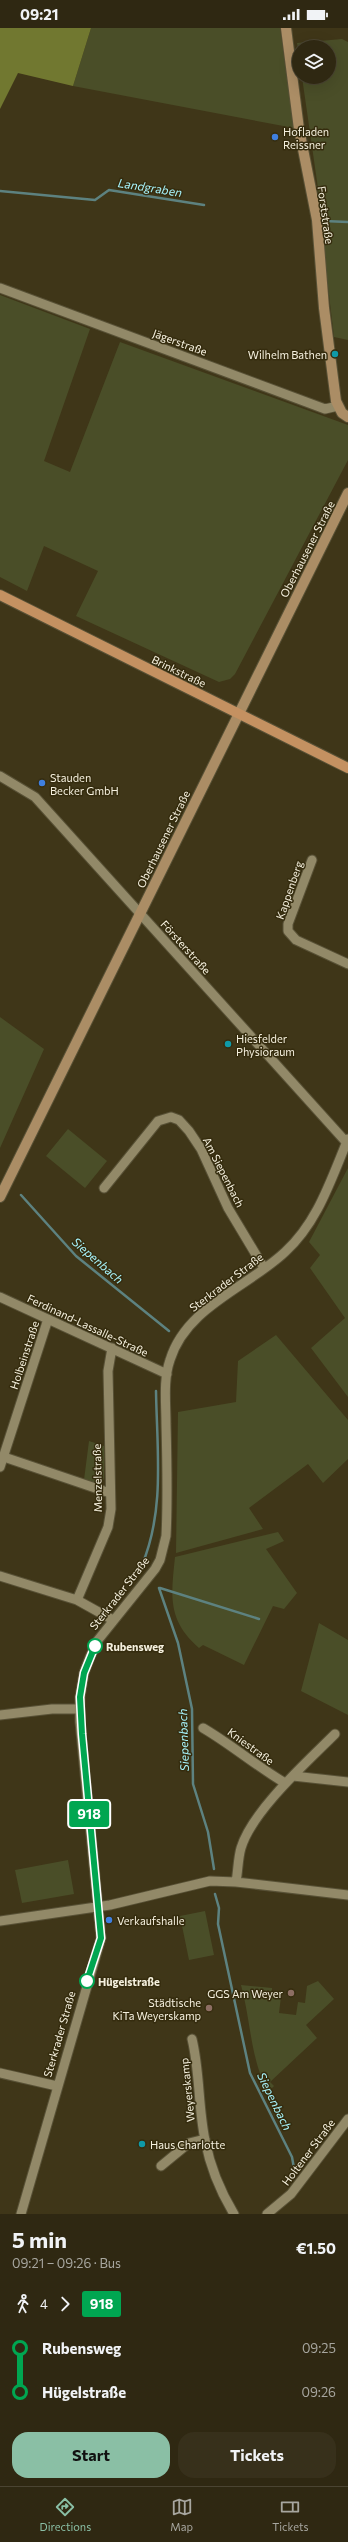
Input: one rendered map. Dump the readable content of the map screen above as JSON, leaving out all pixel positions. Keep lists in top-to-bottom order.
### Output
{
  "streets": {
    "main road": ["Forststraße", "Oberhausener Straße", "Brinkstraße"],
    "street": [
      "Jägerstraße",
      "Kappenberg",
      "Försterstraße",
      "Am Siepenbach",
      "Sterkrader Straße",
      "Ferdinand-Lassalle-Straße",
      "Holbeinstraße",
      "Menzelstraße",
      "Kniestraße",
      "Weyerskamp",
      "Holtener Straße"
    ]
  },
  "crossings": [
    ["Forststraße", "Jägerstraße"],
    ["Oberhausener Straße", "Brinkstraße"],
    ["Oberhausener Straße", "Försterstraße"],
    ["Försterstraße", "Sterkrader Straße"],
    ["Am Siepenbach", "Sterkrader Straße"],
    ["Sterkrader Straße", "Ferdinand-Lassalle-Straße"],
    ["Ferdinand-Lassalle-Straße", "Holbeinstraße"],
    ["Ferdinand-Lassalle-Straße", "Menzelstraße"]
  ],
  "water": ["Landgraben", "Siepenbach"],
  "places": [
    "Hofladen Reissner",
    "Wilhelm Bathen",
    "Stauden Becker GmbH",
    "Hiesfelder Physioraum",
    "Rubensweg",
    "Verkaufshalle",
    "Hügelstraße",
    "GGS Am Weyer",
    "Städtische KiTa Weyerskamp",
    "Haus Charlotte"
  ],
  "lines": ["bus line 918"],
  "page": {
    "status": "09:21",
    "on_map": "918",
    "heading": ["5 min", "09:21 – 09:26 · Bus", "€1.50"],
    "legs": ["4", "918"],
    "list": [
      {
        "name": "Rubensweg",
        "value": "09:25"
      },
      {
        "name": "Hügelstraße",
        "value": "09:26"
      }
    ],
    "buttons": ["Start", "Tickets"],
    "tabs": ["Directions", "Map", "Tickets"]
  }
}
